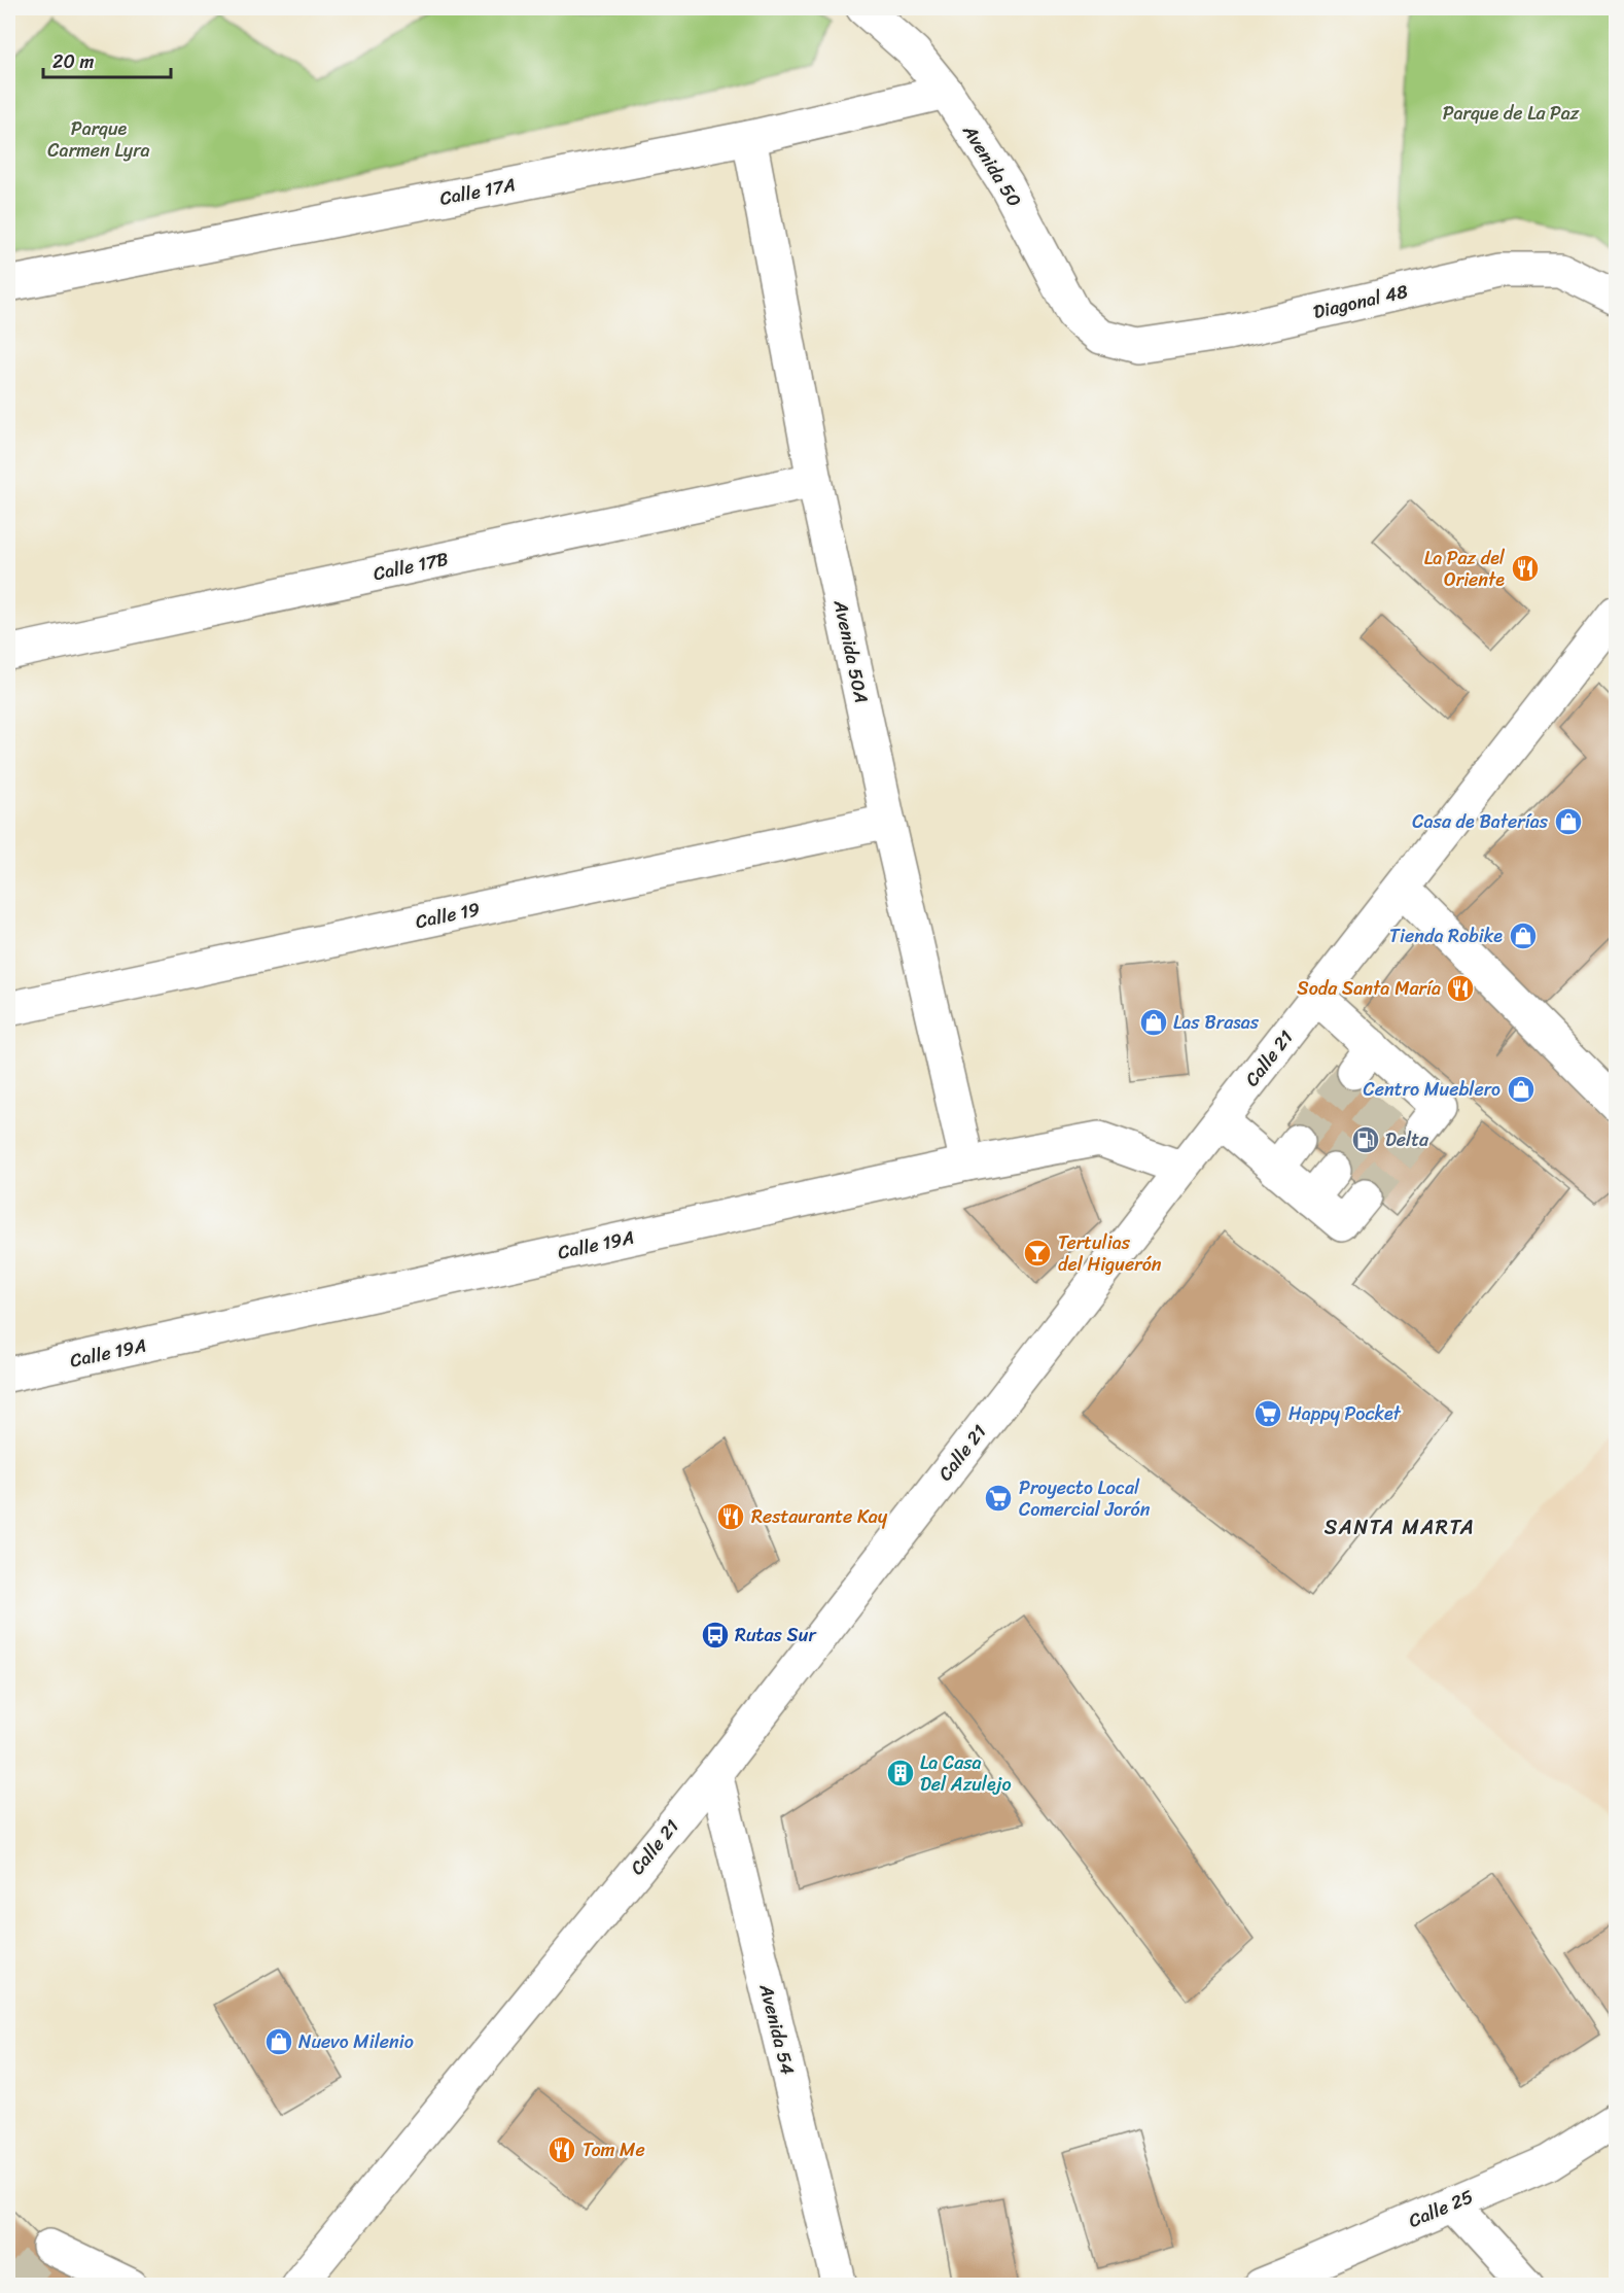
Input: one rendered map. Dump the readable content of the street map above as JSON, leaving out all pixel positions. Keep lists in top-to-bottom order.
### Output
{
  "streets": {
    "street": [
      "Avenida 50",
      "Calle 17A",
      "Diagonal 48",
      "Calle 17B",
      "Avenida 50A",
      "Calle 19",
      "Calle 21",
      "Calle 19A",
      "Avenida 54",
      "Calle 25"
    ]
  },
  "crossings": [
    ["Avenida 50", "Calle 17A"],
    ["Avenida 50", "Diagonal 48"],
    ["Calle 17A", "Avenida 50A"],
    ["Calle 17B", "Avenida 50A"],
    ["Avenida 50A", "Calle 19"],
    ["Avenida 50A", "Calle 19A"],
    ["Calle 21", "Calle 19A"],
    ["Calle 21", "Avenida 54"]
  ],
  "districts": ["SANTA MARTA"],
  "parks": ["Parque de La Paz", "Parque Carmen Lyra"],
  "places": {
    "restaurant": [
      "La Paz del Oriente",
      "Soda Santa María",
      "Restaurante Kay",
      "Tom Me"
    ],
    "shop": [
      "Casa de Baterías",
      "Tienda Robike",
      "Las Brasas",
      "Centro Mueblero",
      "Nuevo Milenio"
    ],
    "fuel station": ["Delta"],
    "bar": ["Tertulias del Higuerón"],
    "supermarket": ["Happy Pocket", "Proyecto Local Comercial Jorón"],
    "bus stop": ["Rutas Sur"],
    "building": ["La Casa Del Azulejo"]
  },
  "scale_bar": "20 m"
}
